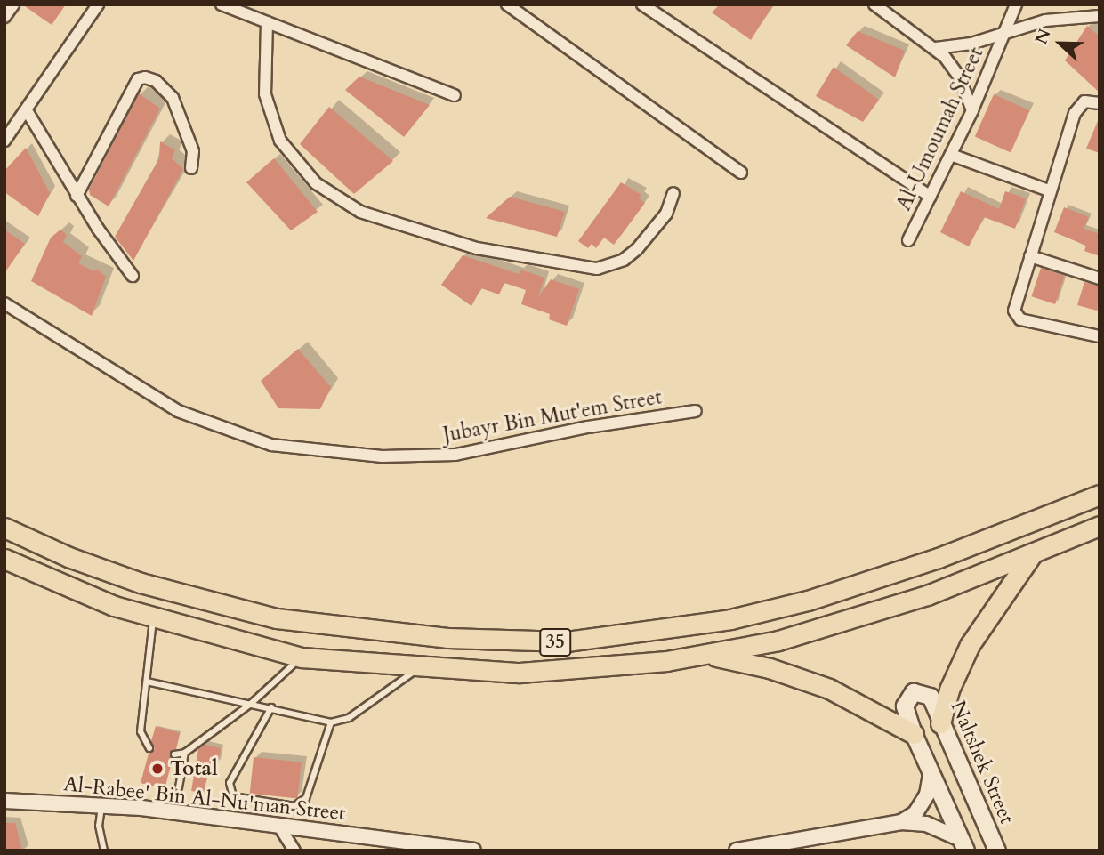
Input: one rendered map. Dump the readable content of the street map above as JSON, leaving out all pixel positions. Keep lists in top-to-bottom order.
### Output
{
  "streets": {
    "highway": ["35"],
    "main road": ["Naltshek Street"],
    "street": ["Al-Umoumah Street", "Jubayr Bin Mut'em Street", "Al-Rabee' Bin Al-Nu'man Street"]
  },
  "places": ["Total"],
  "north": "left"
}
